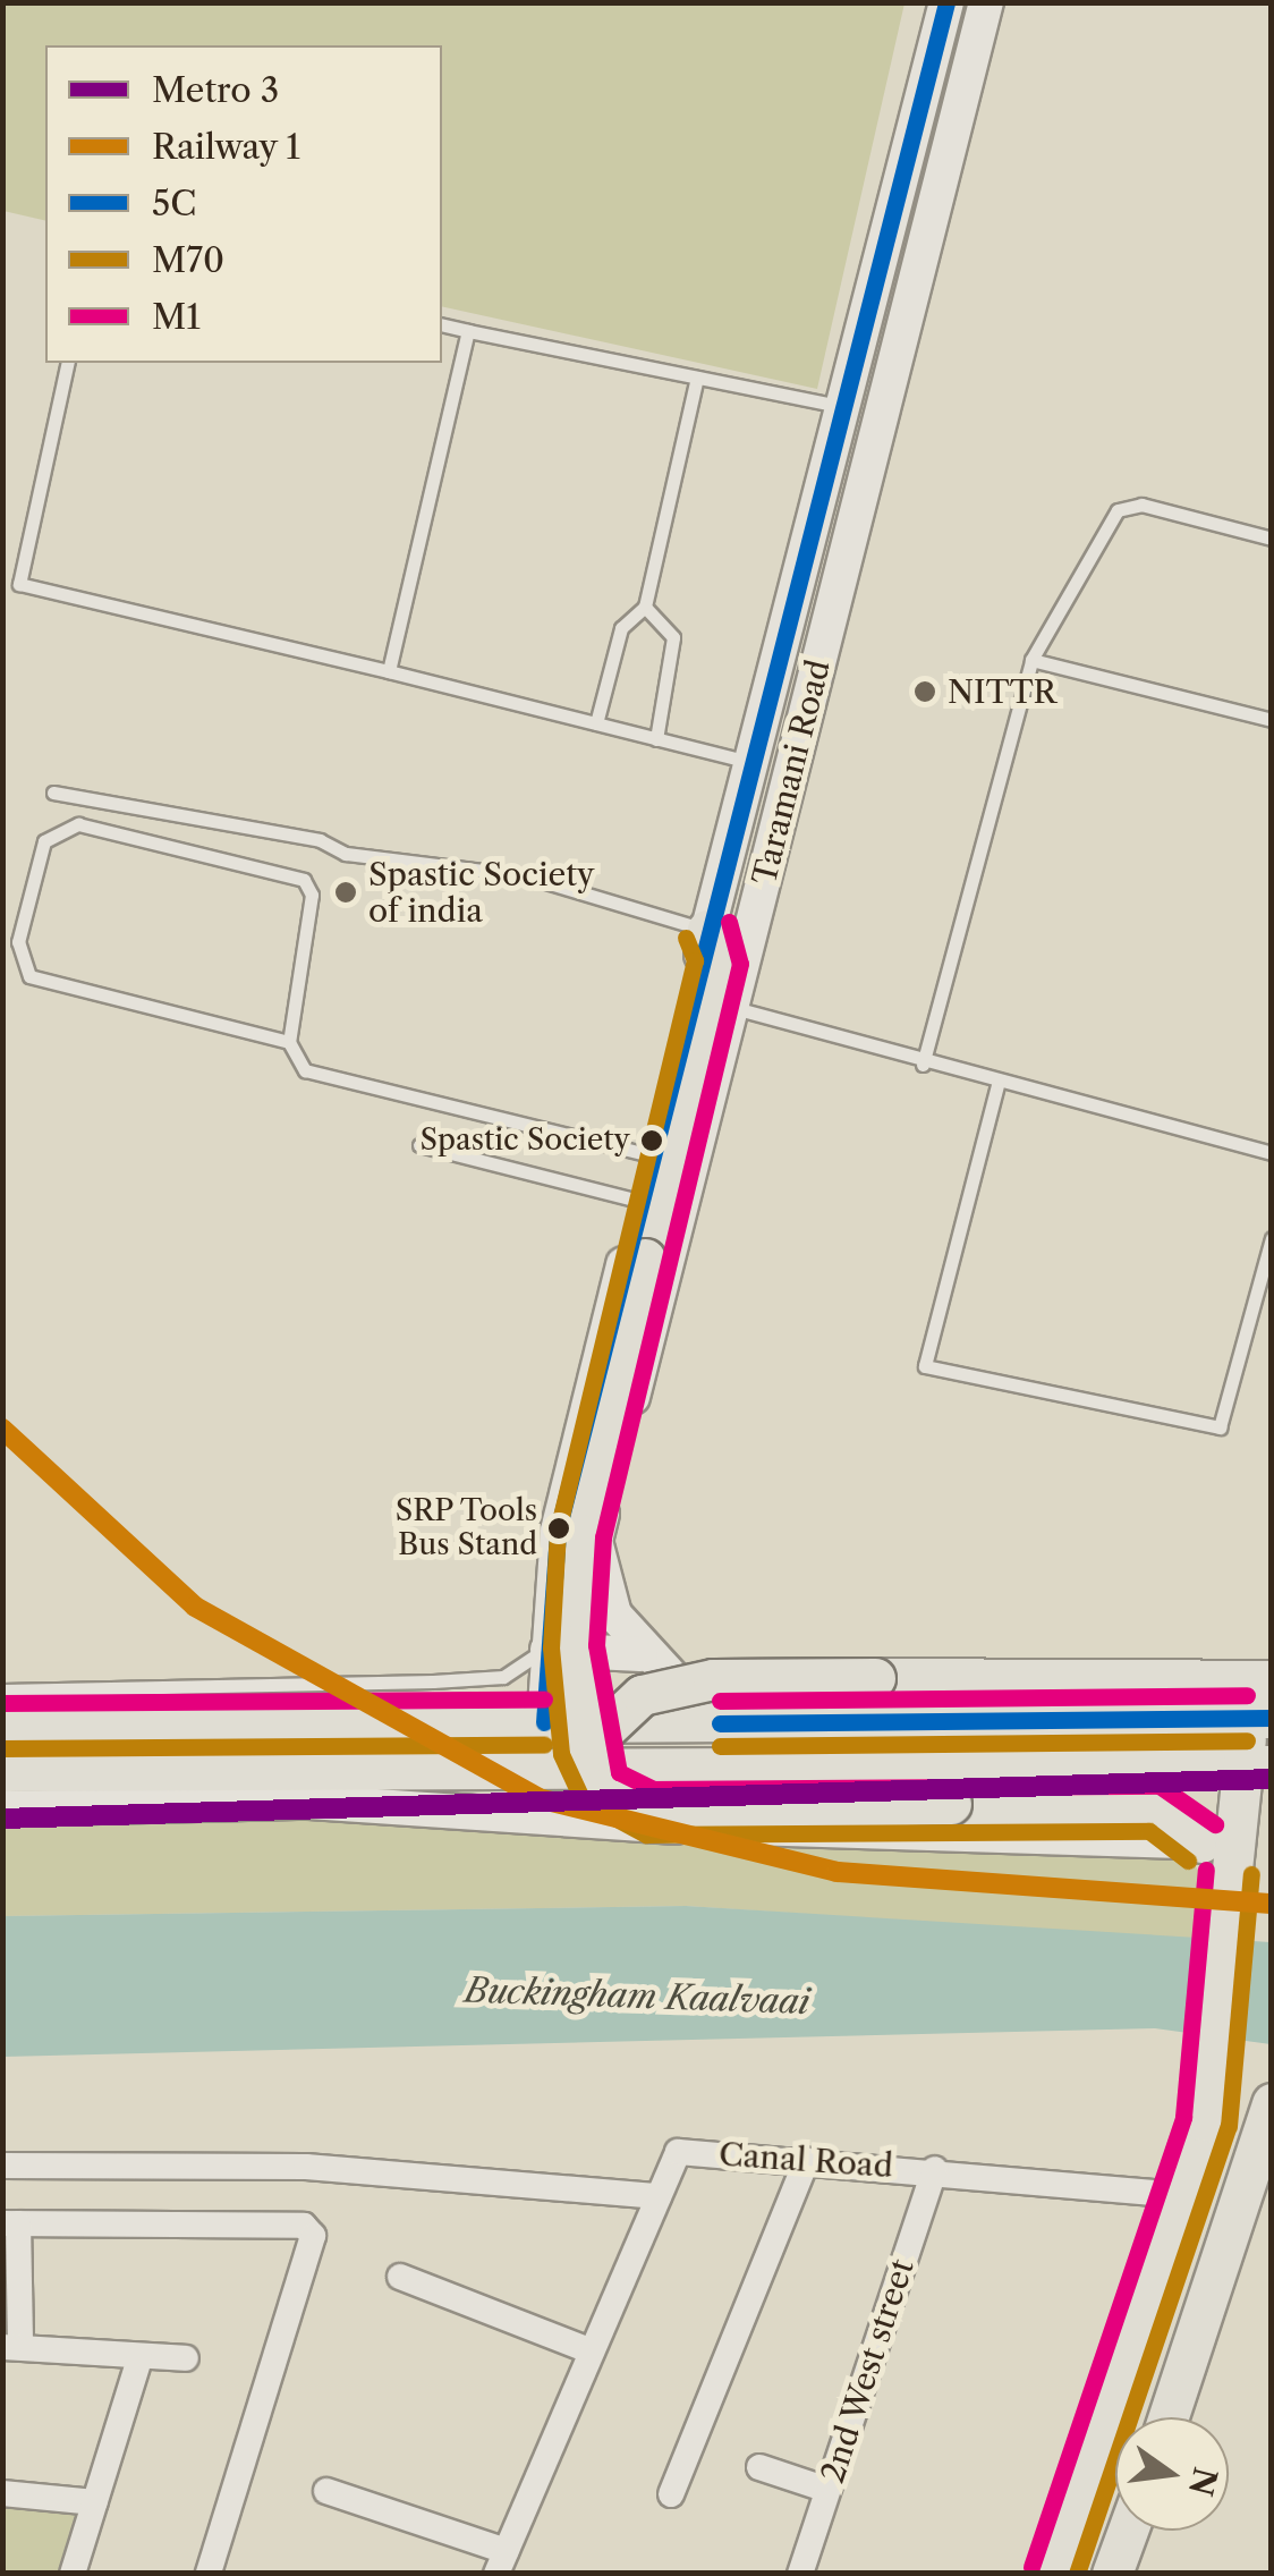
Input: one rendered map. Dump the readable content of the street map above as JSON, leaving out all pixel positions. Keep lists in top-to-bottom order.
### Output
{
  "streets": {
    "street": ["Taramani Road", "Canal Road", "2nd West street"]
  },
  "crossings": [
    ["Canal Road", "2nd West street"]
  ],
  "water": ["Buckingham Kaalvaai"],
  "places": [
    "NITTR",
    "Spastic Society of india",
    "Spastic Society",
    "SRP Tools Bus Stand"
  ],
  "lines": [
    "transit line 5C",
    "transit line M1",
    "transit line M70",
    "rail line 1",
    "metro line 3"
  ],
  "legend": [
    "Metro 3",
    "Railway 1",
    "5C",
    "M70",
    "M1"
  ],
  "north": "right"
}
